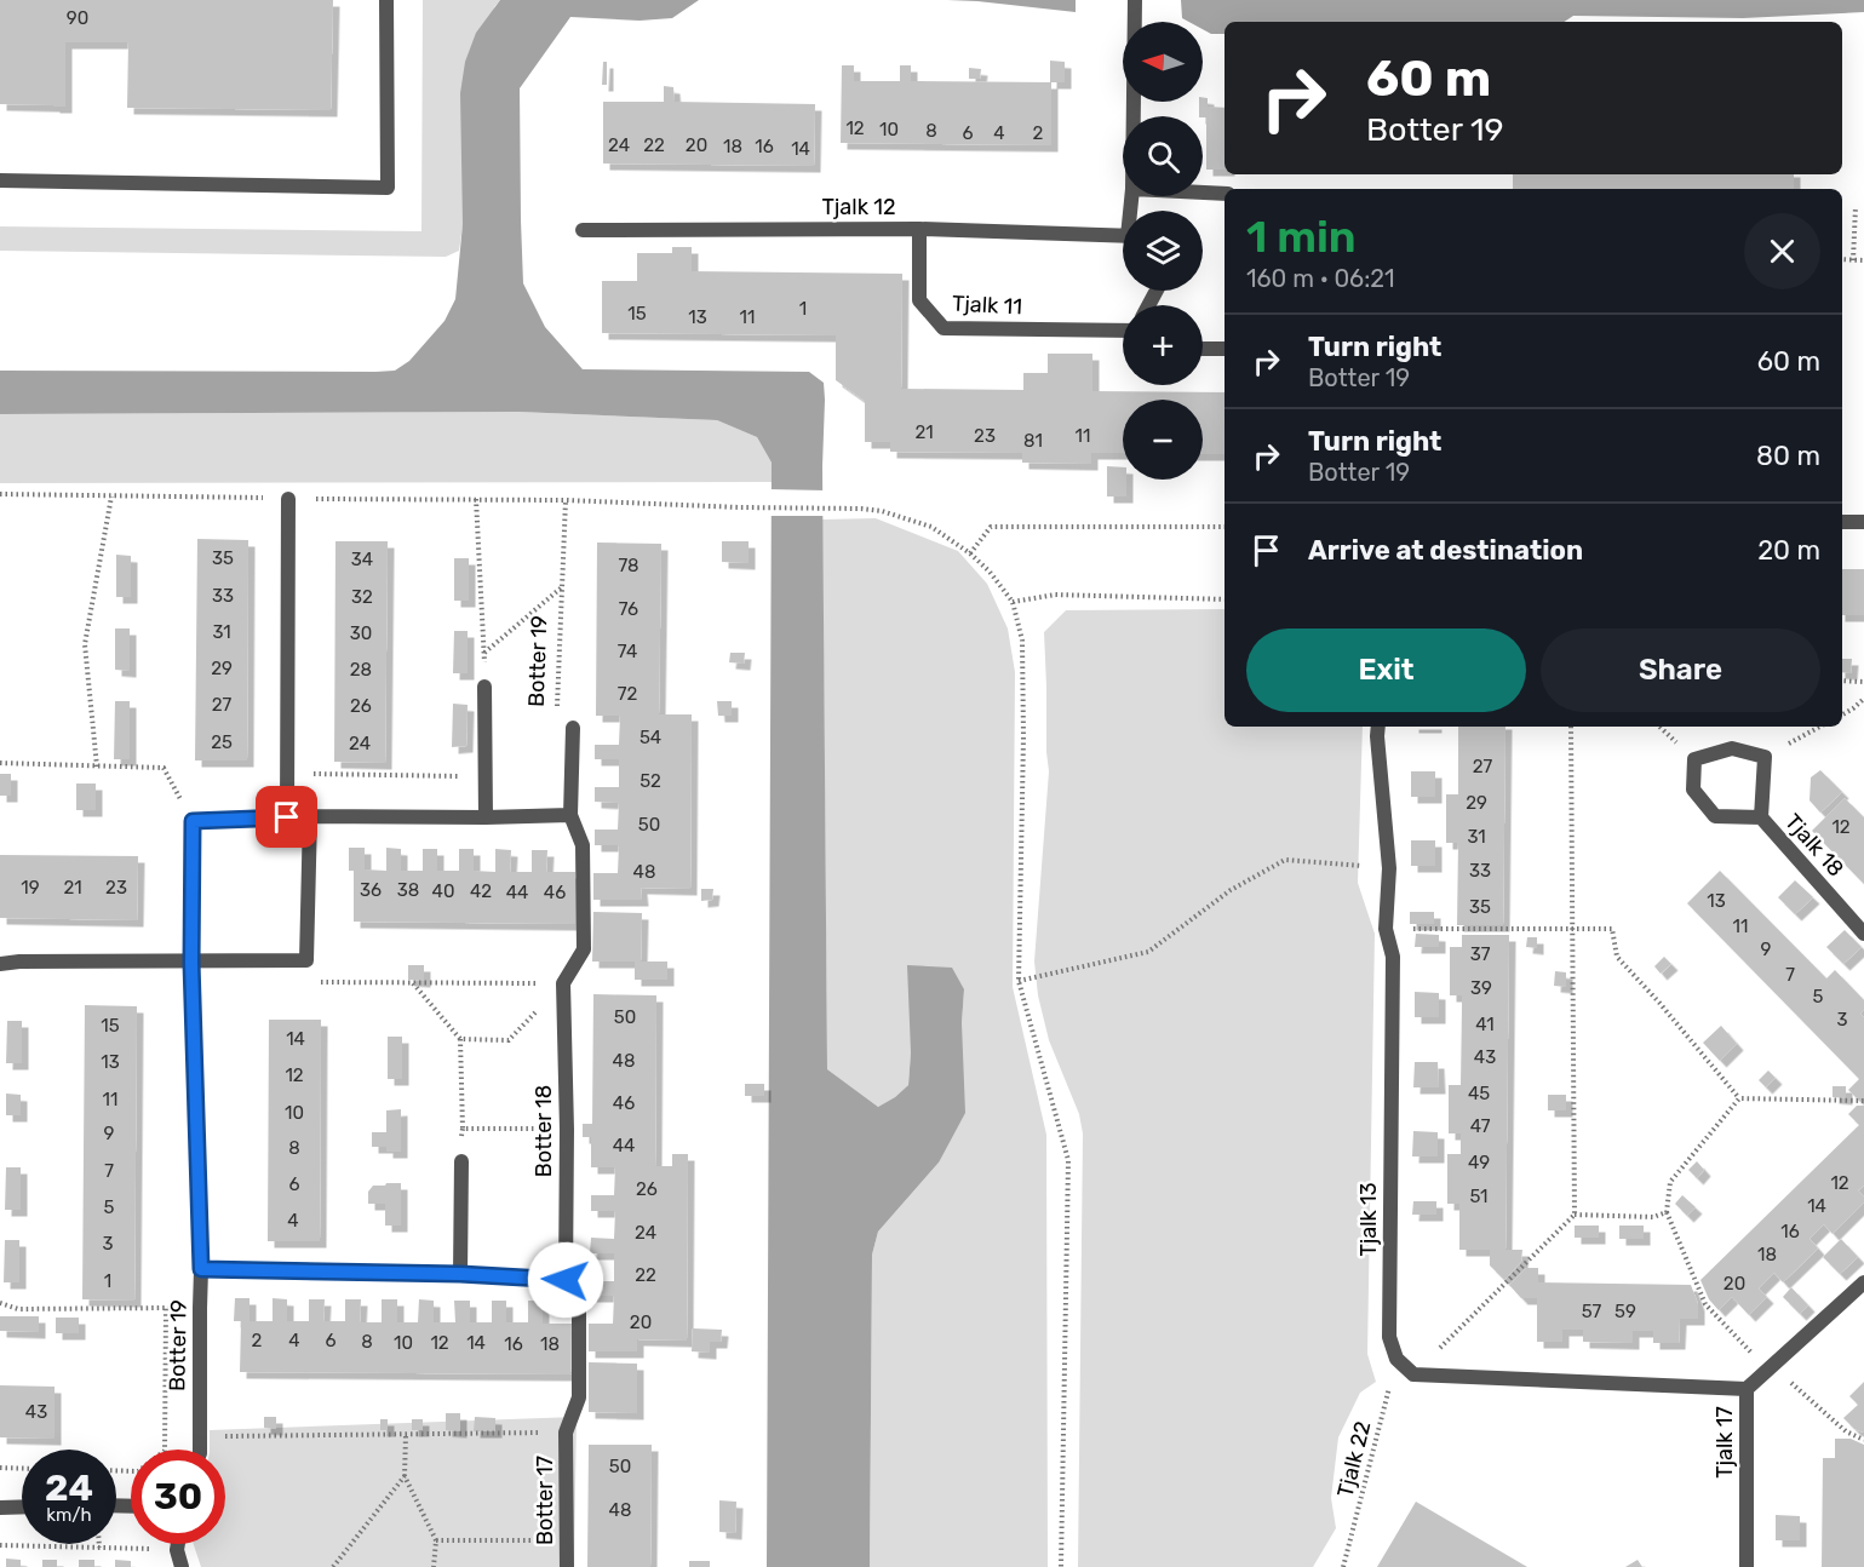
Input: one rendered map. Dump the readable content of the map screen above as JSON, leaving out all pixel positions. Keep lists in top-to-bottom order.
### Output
{
  "streets": {
    "street": [
      "Tjalk 12",
      "Tjalk 11",
      "Botter 19",
      "Tjalk 18",
      "Botter 18",
      "Tjalk 13",
      "Tjalk 17",
      "Botter 17"
    ],
    "path": ["Tjalk 22"]
  },
  "crossings": [
    ["Tjalk 12", "Tjalk 11"],
    ["Botter 19", "Botter 18"],
    ["Botter 18", "Botter 17"],
    ["Tjalk 13", "Tjalk 22"]
  ],
  "house_numbers": [
    "90",
    "12",
    "10",
    "8",
    "6",
    "4",
    "2",
    "24",
    "22",
    "20",
    "18",
    "16",
    "14",
    "1",
    "15",
    "13",
    "11",
    "21",
    "23",
    "11",
    "81",
    "35",
    "34",
    "78",
    "33",
    "32",
    "76",
    "31",
    "30",
    "74",
    "29",
    "28",
    "72",
    "27",
    "26",
    "54",
    "25",
    "24",
    "27",
    "52",
    "29",
    "50",
    "12",
    "31",
    "33",
    "48",
    "19",
    "21",
    "23",
    "36",
    "38",
    "40",
    "42",
    "44",
    "46",
    "13",
    "35",
    "11",
    "9",
    "37",
    "7",
    "39",
    "5",
    "50",
    "3",
    "41",
    "15",
    "14",
    "43",
    "48",
    "13",
    "12",
    "45",
    "11",
    "46",
    "10",
    "47",
    "9",
    "44",
    "8",
    "49",
    "7",
    "12",
    "6",
    "26",
    "51",
    "14",
    "5",
    "4",
    "16",
    "24",
    "3",
    "18",
    "22",
    "1",
    "20",
    "57",
    "59",
    "20",
    "2",
    "4",
    "6",
    "8",
    "10",
    "12",
    "14",
    "16",
    "18",
    "43",
    "50",
    "48"
  ],
  "north": "left",
  "page": {
    "map_buttons": ["+", "−"],
    "turn": ["60 m", "Botter 19"],
    "heading": ["1 min", "160 m · 06:21"],
    "list": [
      {
        "name": "Turn right",
        "note": "Botter 19",
        "value": "60 m"
      },
      {
        "name": "Turn right",
        "note": "Botter 19",
        "value": "80 m"
      },
      {
        "name": "Arrive at destination",
        "value": "20 m"
      }
    ],
    "buttons": ["Exit", "Share"],
    "speed": "24 km/h",
    "limit": "30"
  }
}
